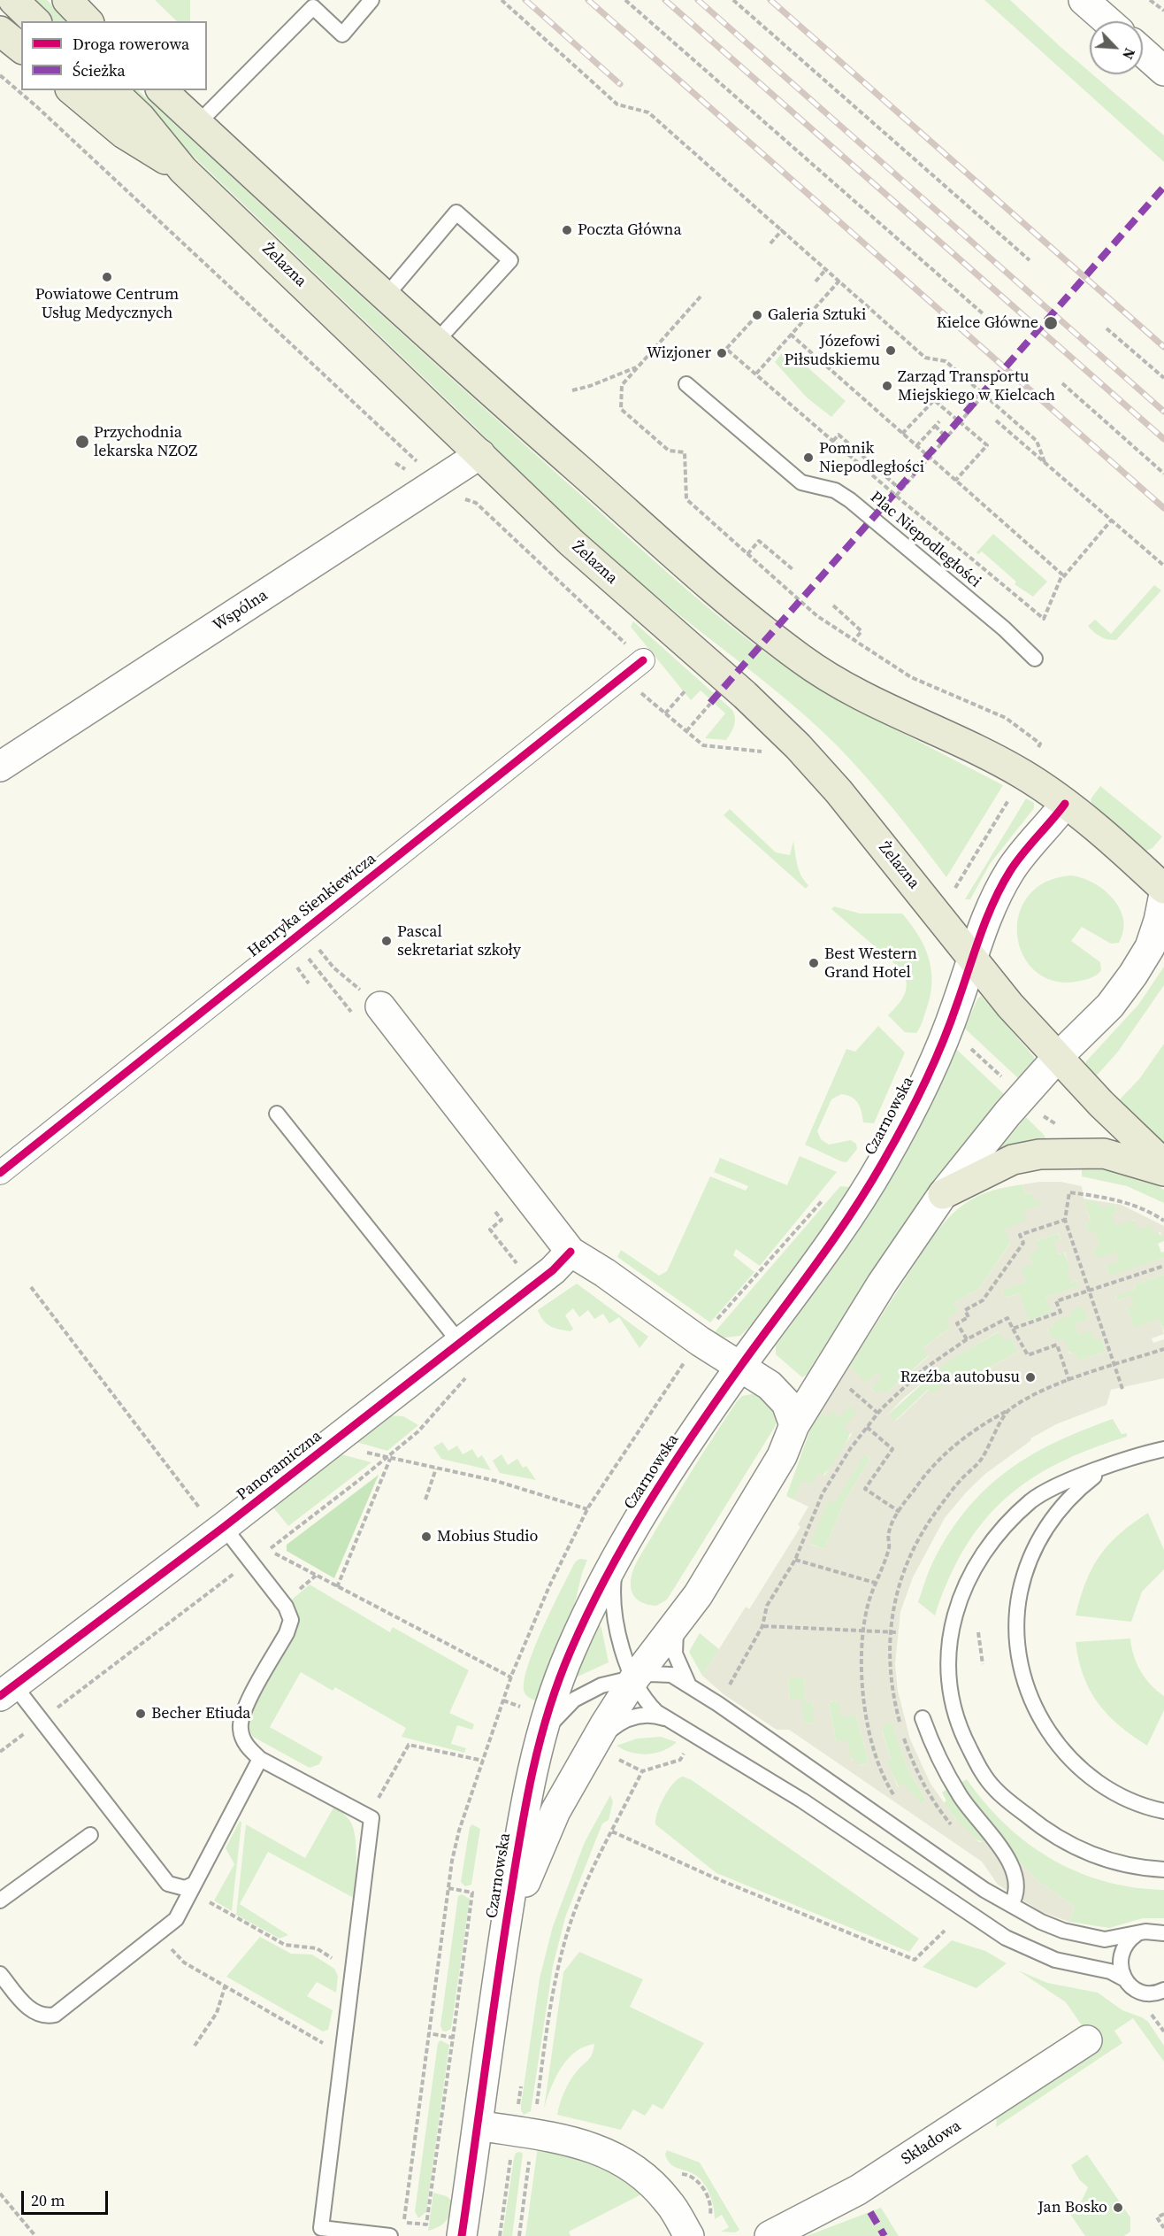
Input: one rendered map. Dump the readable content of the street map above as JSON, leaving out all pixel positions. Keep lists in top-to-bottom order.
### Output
{
  "streets": {
    "main road": ["Żelazna"],
    "street": [
      "Wspólna",
      "Henryka Sienkiewicza",
      "Czarnowska",
      "Panoramiczna",
      "Składowa"
    ],
    "lane": ["Plac Niepodległości"]
  },
  "crossings": [
    ["Żelazna", "Wspólna"],
    ["Żelazna", "Czarnowska"]
  ],
  "places": [
    "Poczta Główna",
    "Powiatowe Centrum Usług Medycznych",
    "Galeria Sztuki",
    "Kielce Główne",
    "Józefowi Piłsudskiemu",
    "Wizjoner",
    "Zarząd Transportu Miejskiego w Kielcach",
    "Przychodnia lekarska NZOZ",
    "Pomnik Niepodległości",
    "Pascal sekretariat szkoły",
    "Best Western Grand Hotel",
    "Rzeźba autobusu",
    "Mobius Studio",
    "Becher Etiuda",
    "Jan Bosko"
  ],
  "legend": ["Droga rowerowa", "Ścieżka"],
  "scale_bar": "20 m",
  "north": "bottom right"
}
